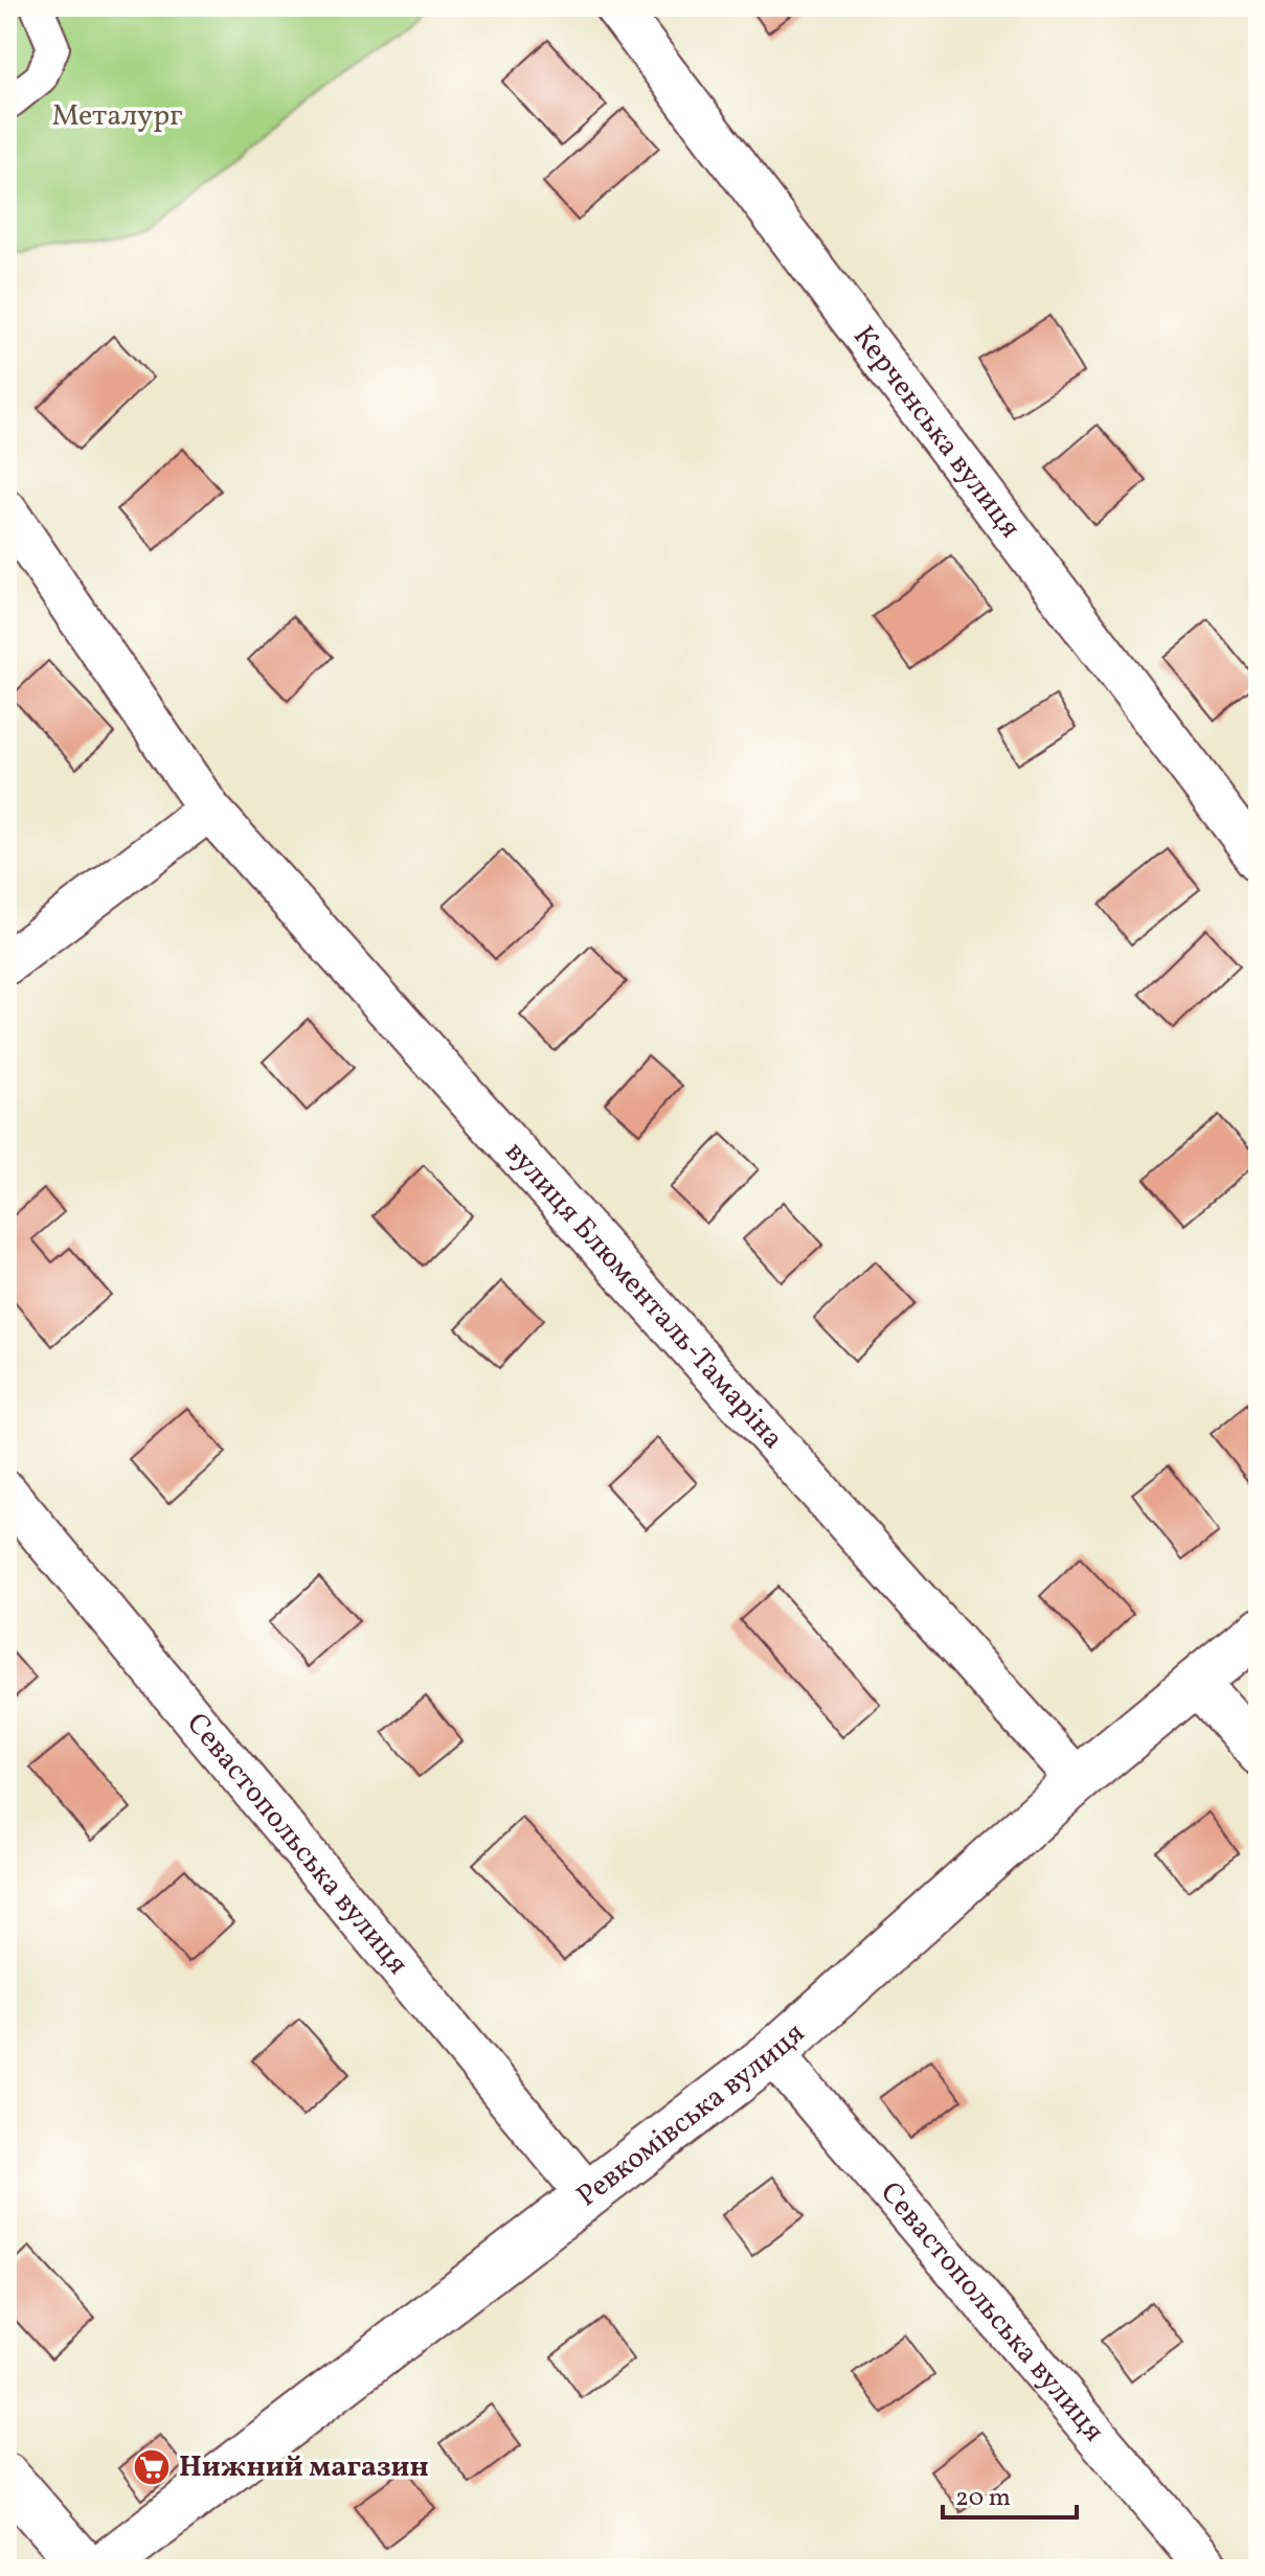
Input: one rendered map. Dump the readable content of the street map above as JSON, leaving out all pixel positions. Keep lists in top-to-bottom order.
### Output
{
  "streets": {
    "street": [
      "Керченська вулиця",
      "вулиця Блюменталь-Тамаріна",
      "Севастопольська вулиця",
      "Ревкомівська вулиця"
    ]
  },
  "crossings": [
    ["вулиця Блюменталь-Тамаріна", "Ревкомівська вулиця"],
    ["Севастопольська вулиця", "Ревкомівська вулиця"]
  ],
  "parks": ["Металург"],
  "places": {
    "supermarket": ["Нижний магазин"]
  },
  "scale_bar": "20 m"
}
